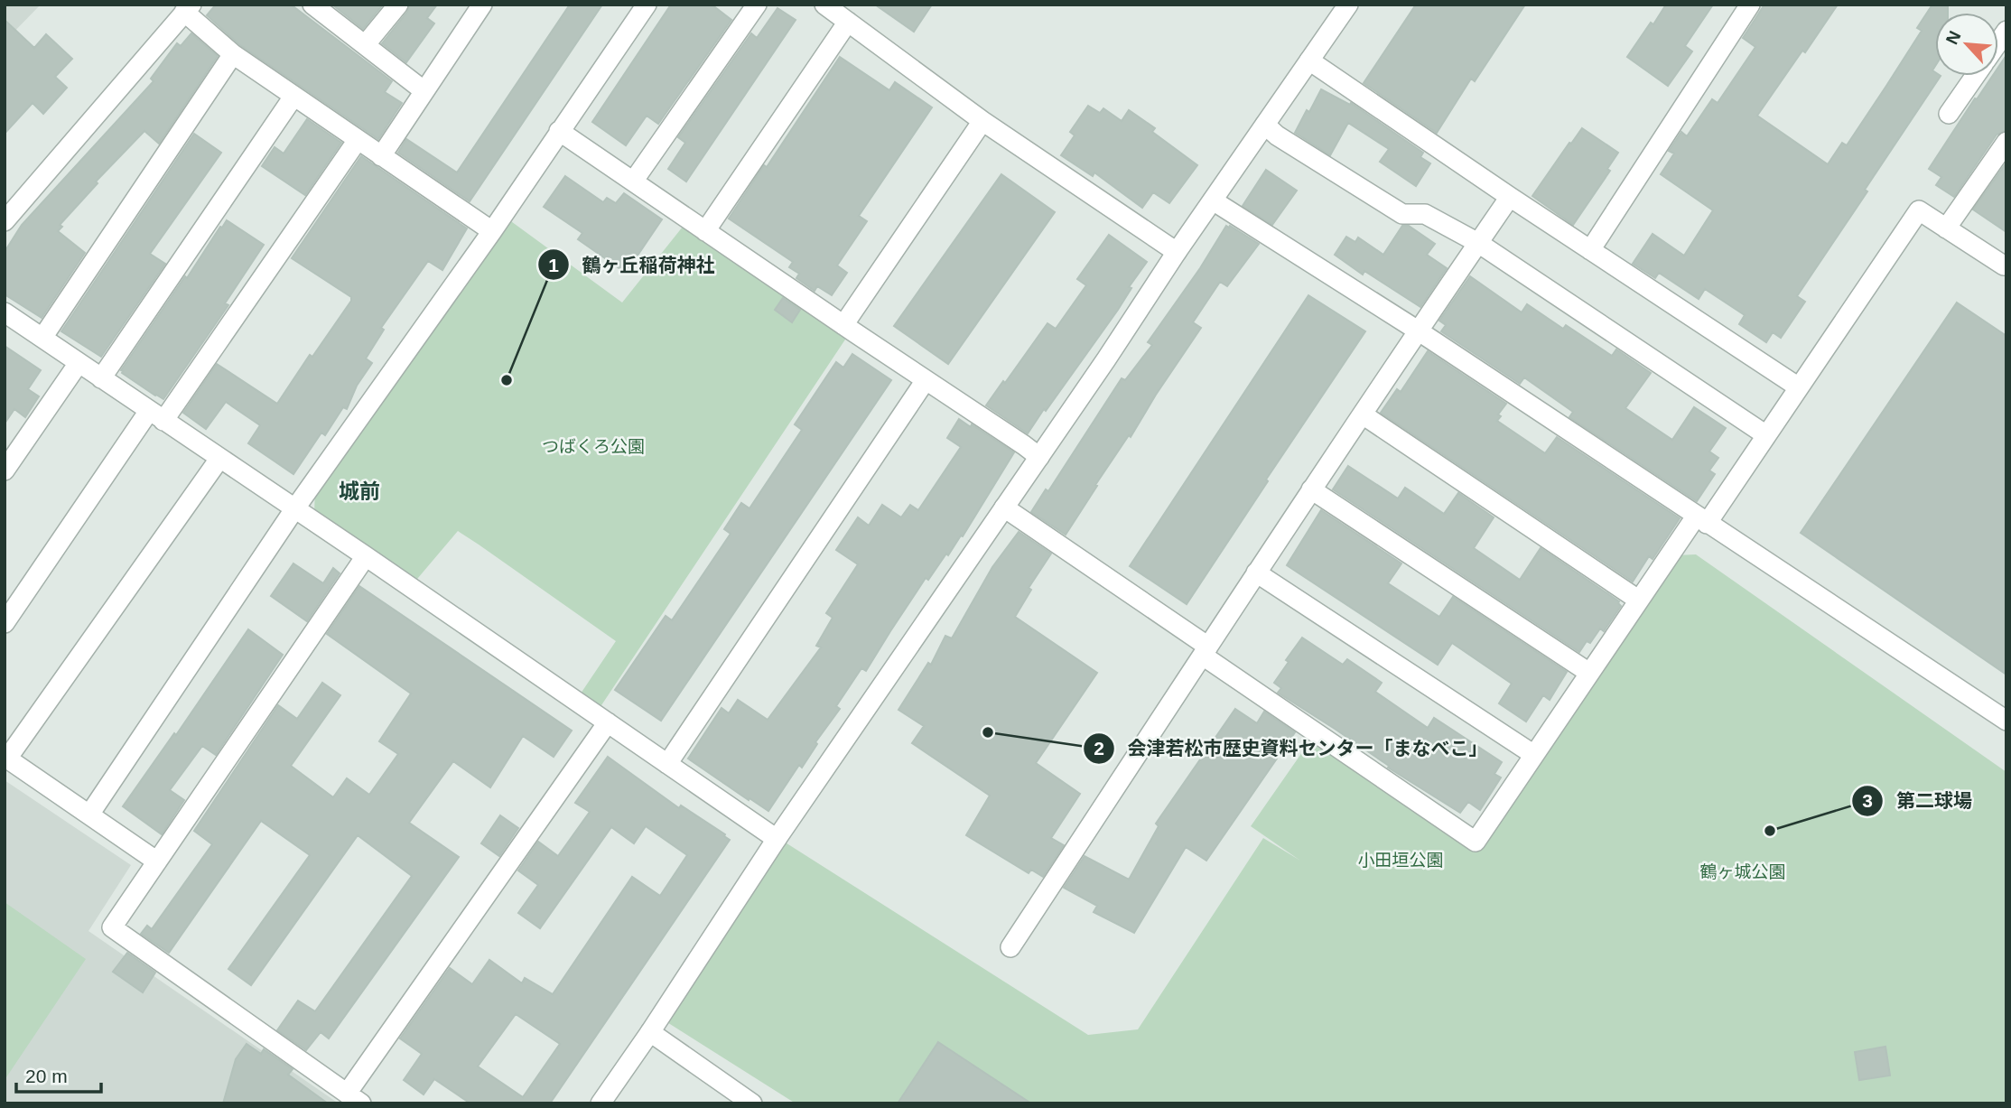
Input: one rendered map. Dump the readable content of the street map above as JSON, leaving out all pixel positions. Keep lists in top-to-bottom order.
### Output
{
  "districts": ["城前"],
  "parks": ["つばくろ公園", "小田垣公園", "鶴ヶ城公園"],
  "places": ["鶴ヶ丘稲荷神社", "会津若松市歴史資料センター「まなべこ」", "第二球場"],
  "scale_bar": "20 m",
  "north": "top left"
}
